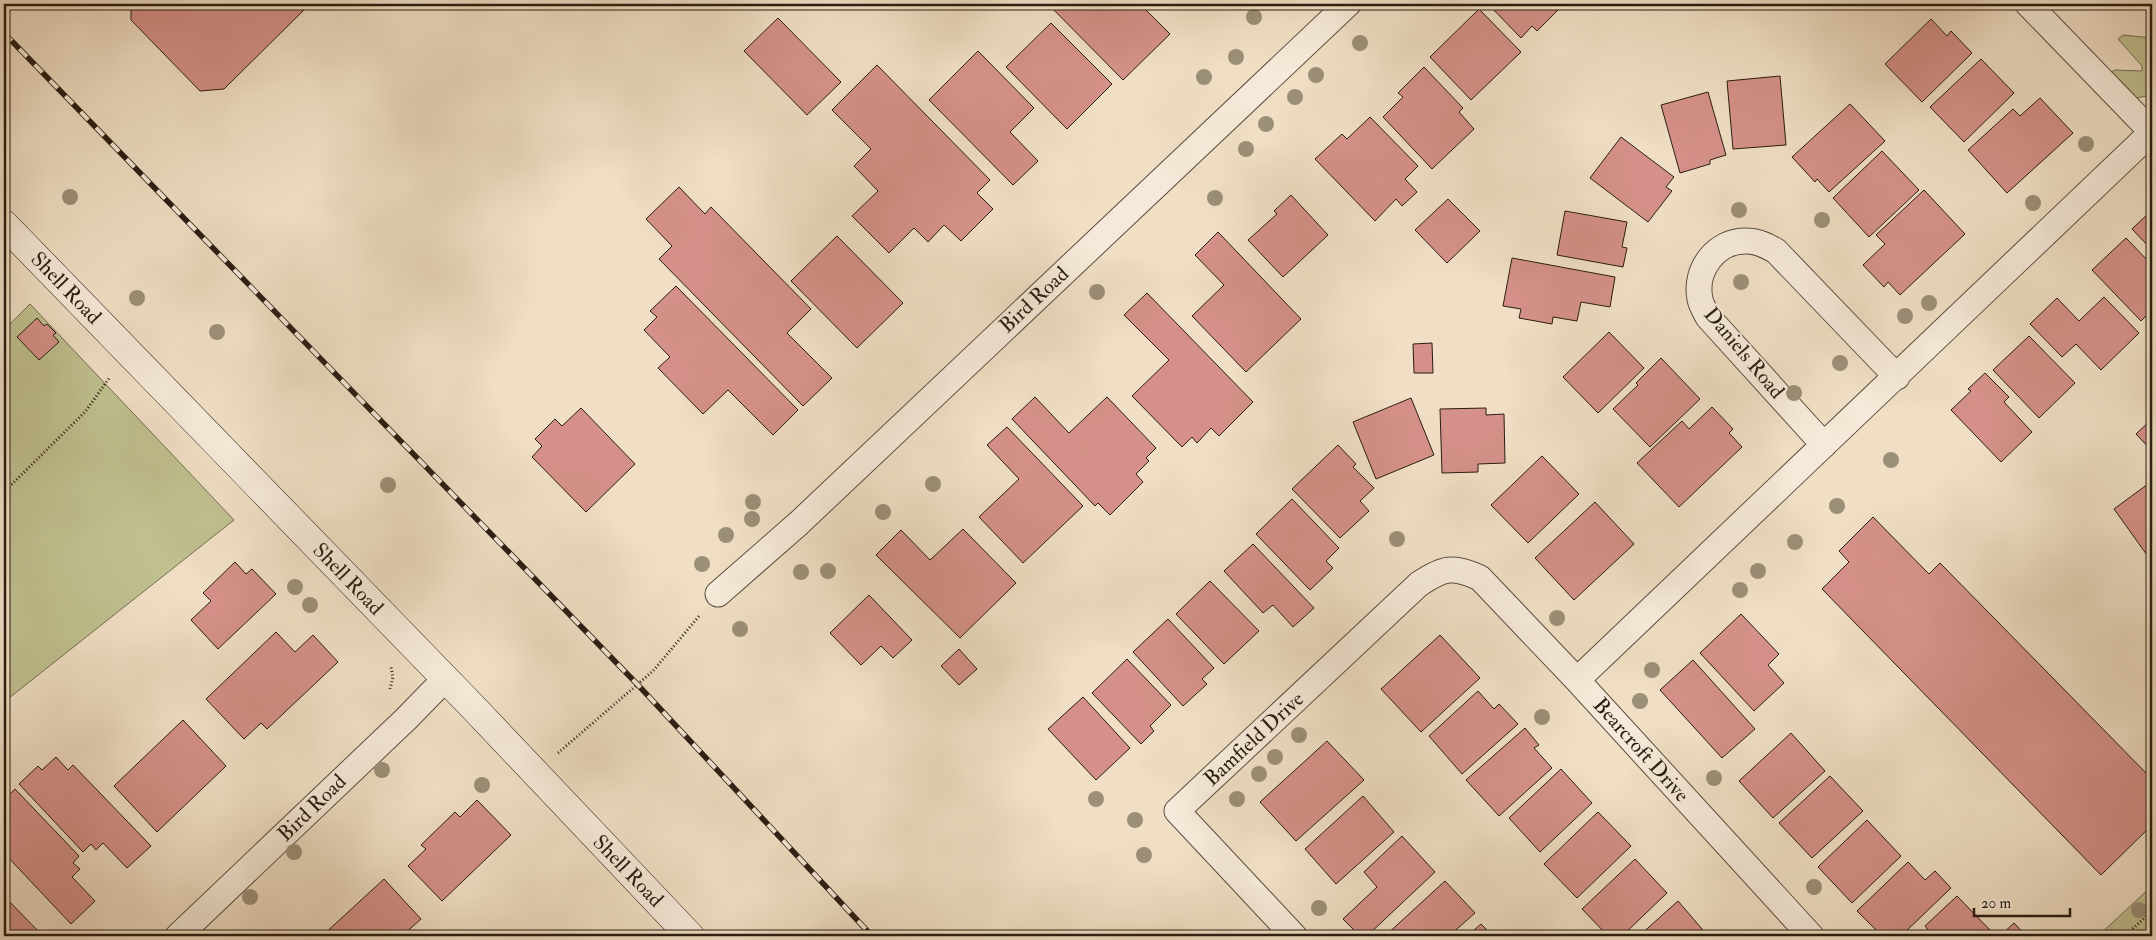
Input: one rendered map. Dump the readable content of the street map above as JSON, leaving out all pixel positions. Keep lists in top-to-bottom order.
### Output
{
  "streets": {
    "main road": ["Shell Road"],
    "street": [
      "Bird Road",
      "Daniels Road",
      "Bamfield Drive",
      "Bearcroft Drive"
    ]
  },
  "crossings": [
    ["Shell Road", "Bird Road"],
    ["Bamfield Drive", "Bearcroft Drive"]
  ],
  "scale_bar": "20 m"
}
